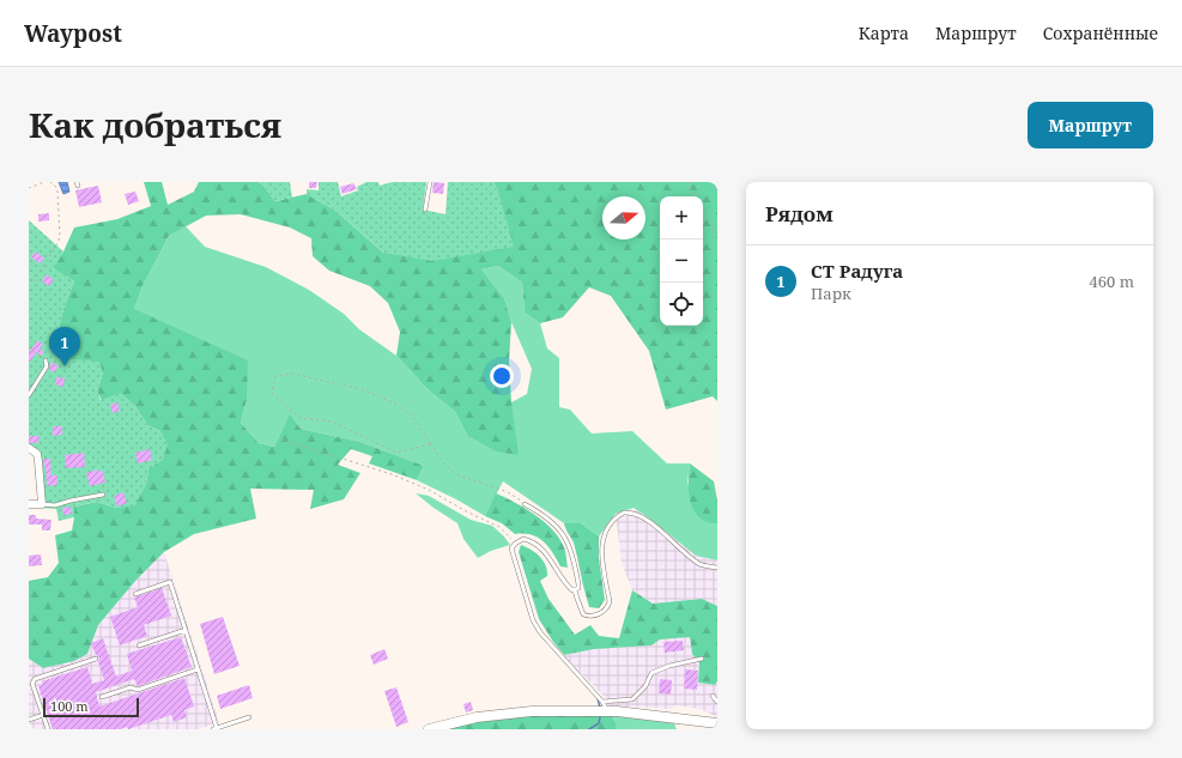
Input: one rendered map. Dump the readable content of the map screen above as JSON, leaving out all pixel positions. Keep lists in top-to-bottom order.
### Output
{
  "scale_bar": "100 m",
  "north": "right",
  "page": {
    "header": "Waypost",
    "nav": ["Карта", "Маршрут", "Сохранённые"],
    "title": "Как добраться",
    "buttons": "Маршрут",
    "heading": "Рядом",
    "map_buttons": ["+", "−"],
    "list": [
      {
        "mark": "1",
        "name": "СТ Радуга",
        "note": "Парк",
        "value": "460 m"
      }
    ],
    "pins": "1",
    "scale": "100 m"
  }
}
